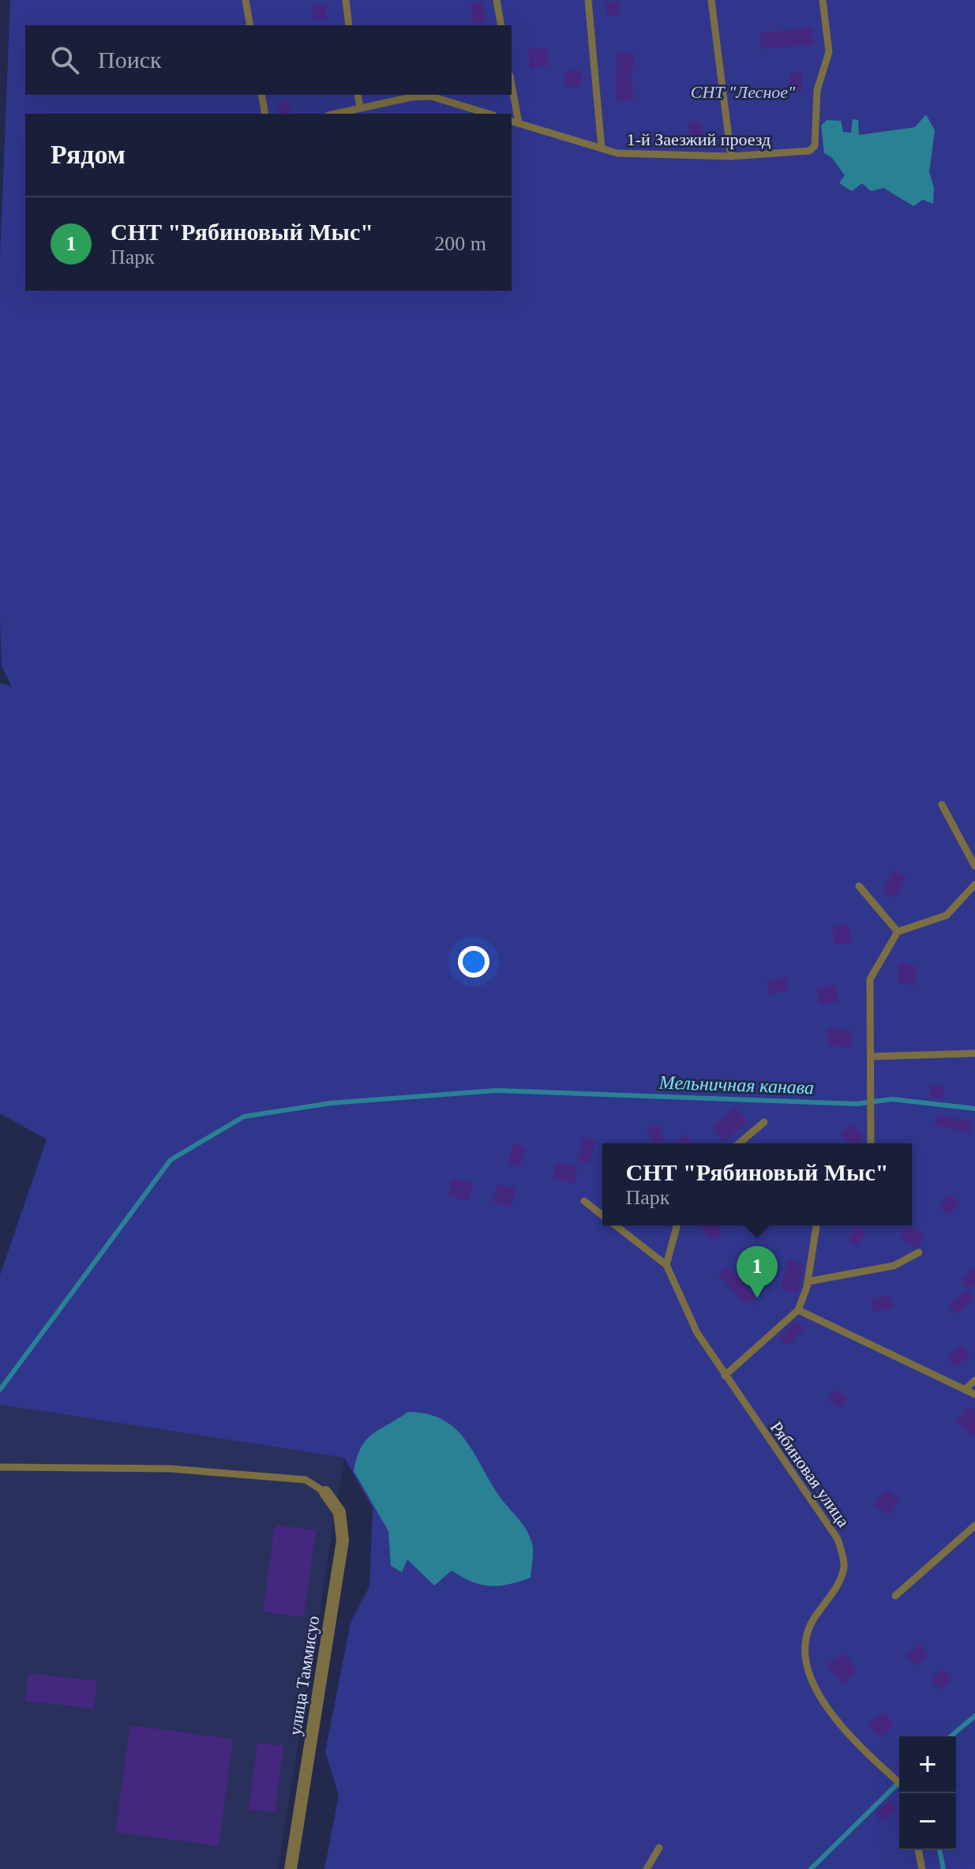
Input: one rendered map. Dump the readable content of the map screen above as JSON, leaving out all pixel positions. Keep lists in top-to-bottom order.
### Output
{
  "streets": {
    "street": ["улица Таммисуо"],
    "lane": ["1-й Заезжий проезд", "Рябиновая улица"]
  },
  "water": ["Мельничная канава"],
  "parks": ["СНТ \"Лесное\""],
  "page": {
    "search": "Поиск",
    "heading": "Рядом",
    "list": [
      {
        "mark": "1",
        "name": "СНТ \"Рябиновый Мыс\"",
        "note": "Парк",
        "value": "200 m"
      }
    ],
    "popup": ["СНТ \"Рябиновый Мыс\"", "Парк"],
    "pins": "1",
    "map_buttons": ["+", "−"]
  }
}
